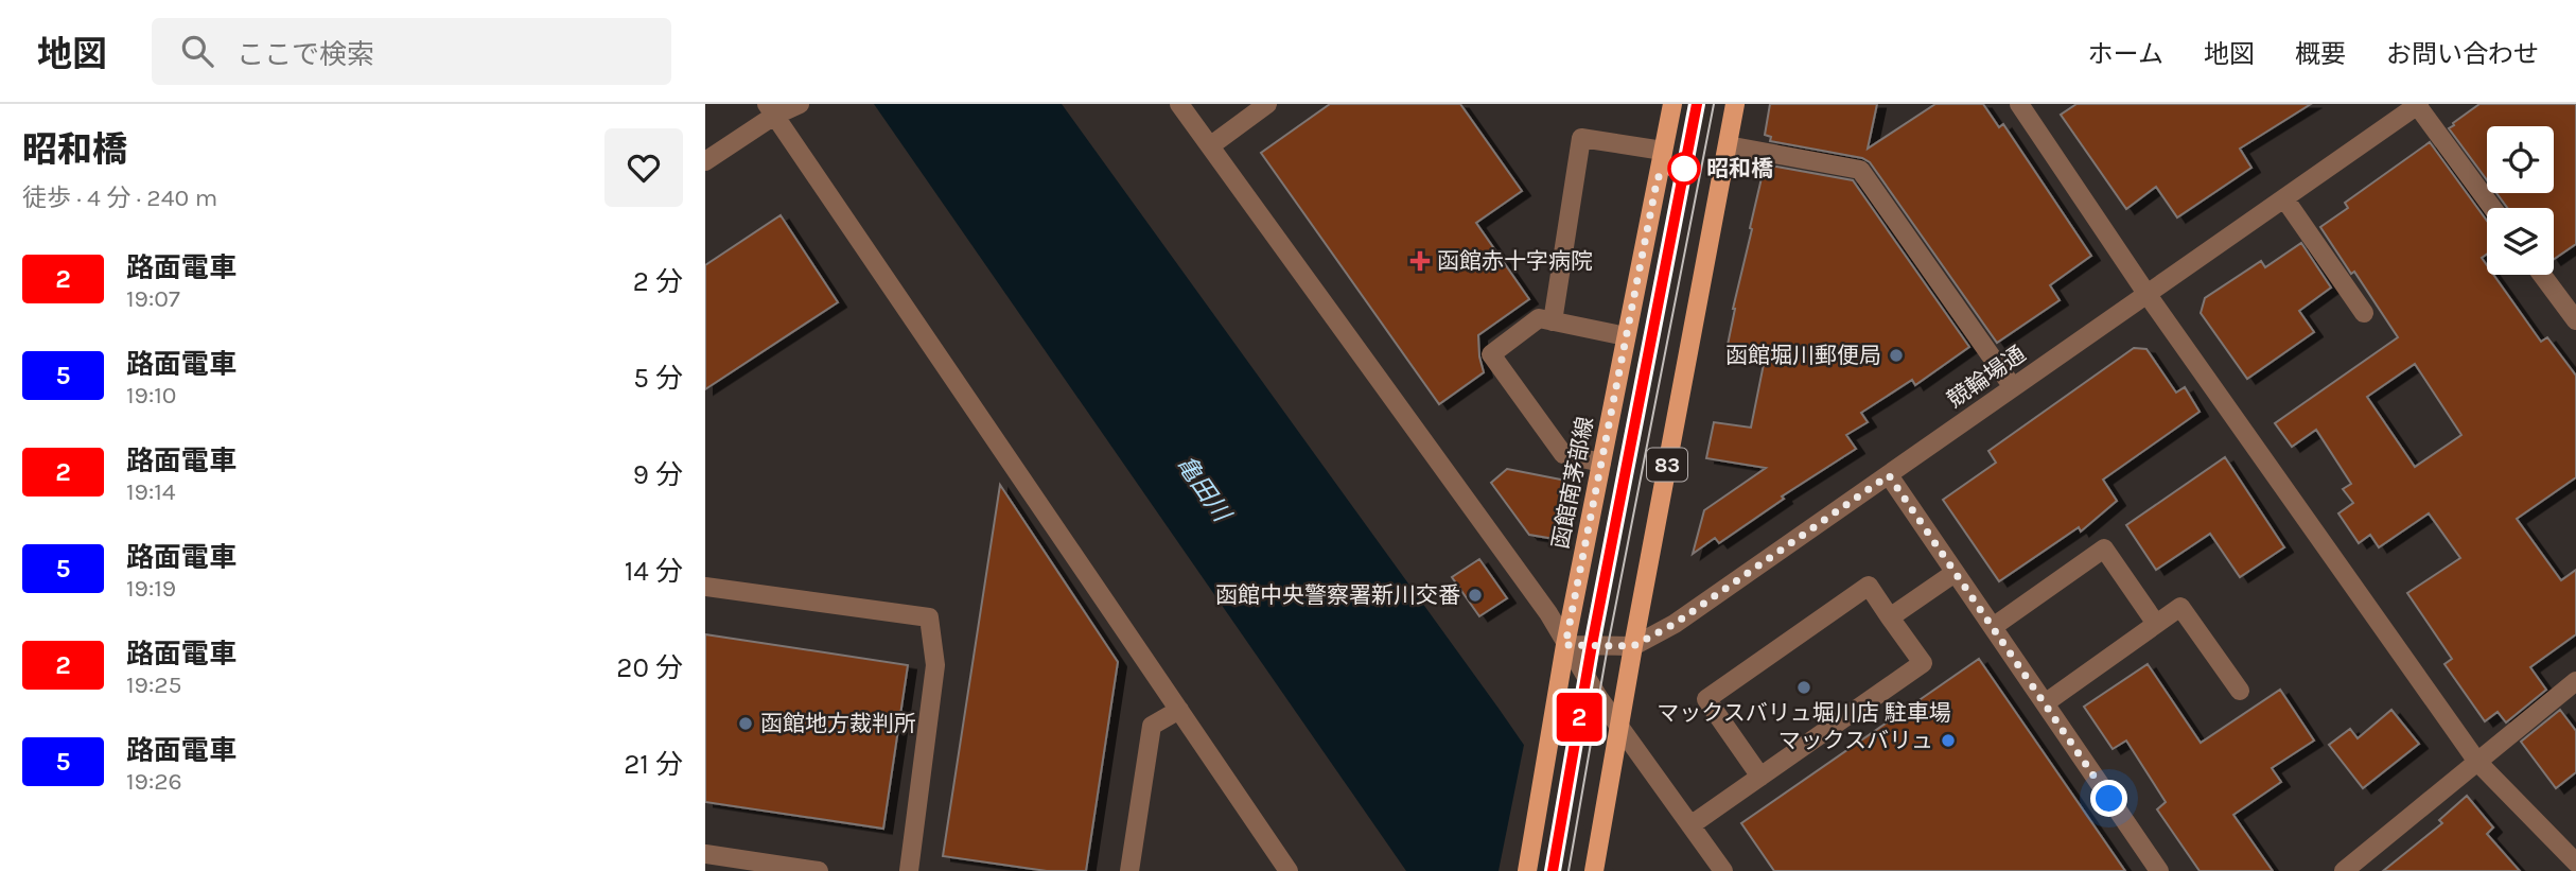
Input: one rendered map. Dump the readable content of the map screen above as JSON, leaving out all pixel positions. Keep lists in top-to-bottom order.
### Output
{
  "streets": {
    "main road": ["83", "函館南茅部線"],
    "street": ["競輪場通"]
  },
  "crossings": [
    ["競輪場通", "83"],
    ["競輪場通", "函館南茅部線"]
  ],
  "water": ["亀田川"],
  "places": {
    "other": [
      "昭和橋",
      "函館堀川郵便局",
      "函館中央警察署新川交番",
      "マックスバリュ堀川店 駐車場",
      "函館地方裁判所",
      "マックスバリュ"
    ],
    "health": ["函館赤十字病院"]
  },
  "lines": ["tram line 2"],
  "page": {
    "header": "地図",
    "search": "ここで検索",
    "nav": [
      "ホーム",
      "地図",
      "概要",
      "お問い合わせ"
    ],
    "heading": ["昭和橋", "徒歩 · 4 分 · 240 m"],
    "on_map": "2",
    "list": [
      {
        "mark": "2",
        "name": "路面電車",
        "note": "19:07",
        "value": "2 分"
      },
      {
        "mark": "5",
        "name": "路面電車",
        "note": "19:10",
        "value": "5 分"
      },
      {
        "mark": "2",
        "name": "路面電車",
        "note": "19:14",
        "value": "9 分"
      },
      {
        "mark": "5",
        "name": "路面電車",
        "note": "19:19",
        "value": "14 分"
      },
      {
        "mark": "2",
        "name": "路面電車",
        "note": "19:25",
        "value": "20 分"
      },
      {
        "mark": "5",
        "name": "路面電車",
        "note": "19:26",
        "value": "21 分"
      }
    ]
  }
}
